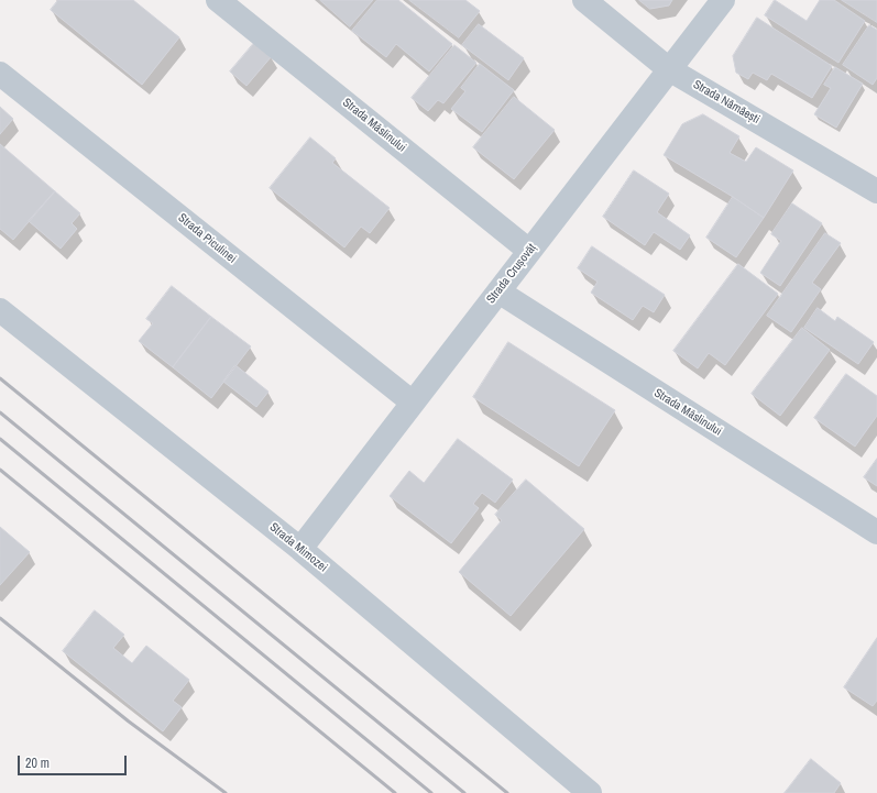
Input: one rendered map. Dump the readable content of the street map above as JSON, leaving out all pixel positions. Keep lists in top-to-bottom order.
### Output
{
  "streets": {
    "street": [
      "Strada Nămăești",
      "Strada Măslinului",
      "Strada Piculinei",
      "Strada Crușovăț",
      "Strada Mimozei"
    ]
  },
  "crossings": [
    ["Strada Nămăești", "Strada Crușovăț"],
    ["Strada Măslinului", "Strada Crușovăț"],
    ["Strada Piculinei", "Strada Crușovăț"],
    ["Strada Crușovăț", "Strada Mimozei"]
  ],
  "scale_bar": "20 m"
}
